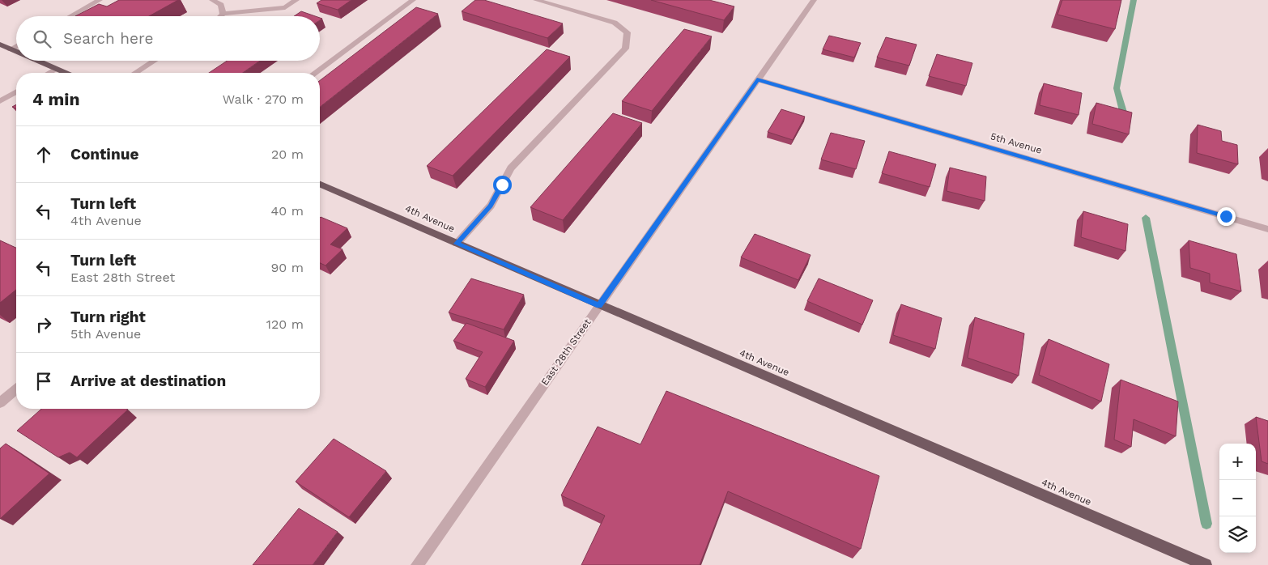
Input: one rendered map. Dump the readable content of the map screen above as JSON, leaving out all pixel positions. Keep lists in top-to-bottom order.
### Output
{
  "streets": {
    "main road": ["4th Avenue"],
    "street": ["5th Avenue", "East 28th Street"]
  },
  "crossings": [
    ["5th Avenue", "East 28th Street"],
    ["4th Avenue", "East 28th Street"]
  ],
  "page": {
    "search": "Search here",
    "heading": ["4 min", "Walk · 270 m"],
    "list": [
      ["Continue", "20 m"],
      ["Turn left", "4th Avenue", "40 m"],
      ["Turn left", "East 28th Street", "90 m"],
      ["Turn right", "5th Avenue", "120 m"],
      "Arrive at destination"
    ],
    "map_buttons": ["+", "−"]
  }
}
